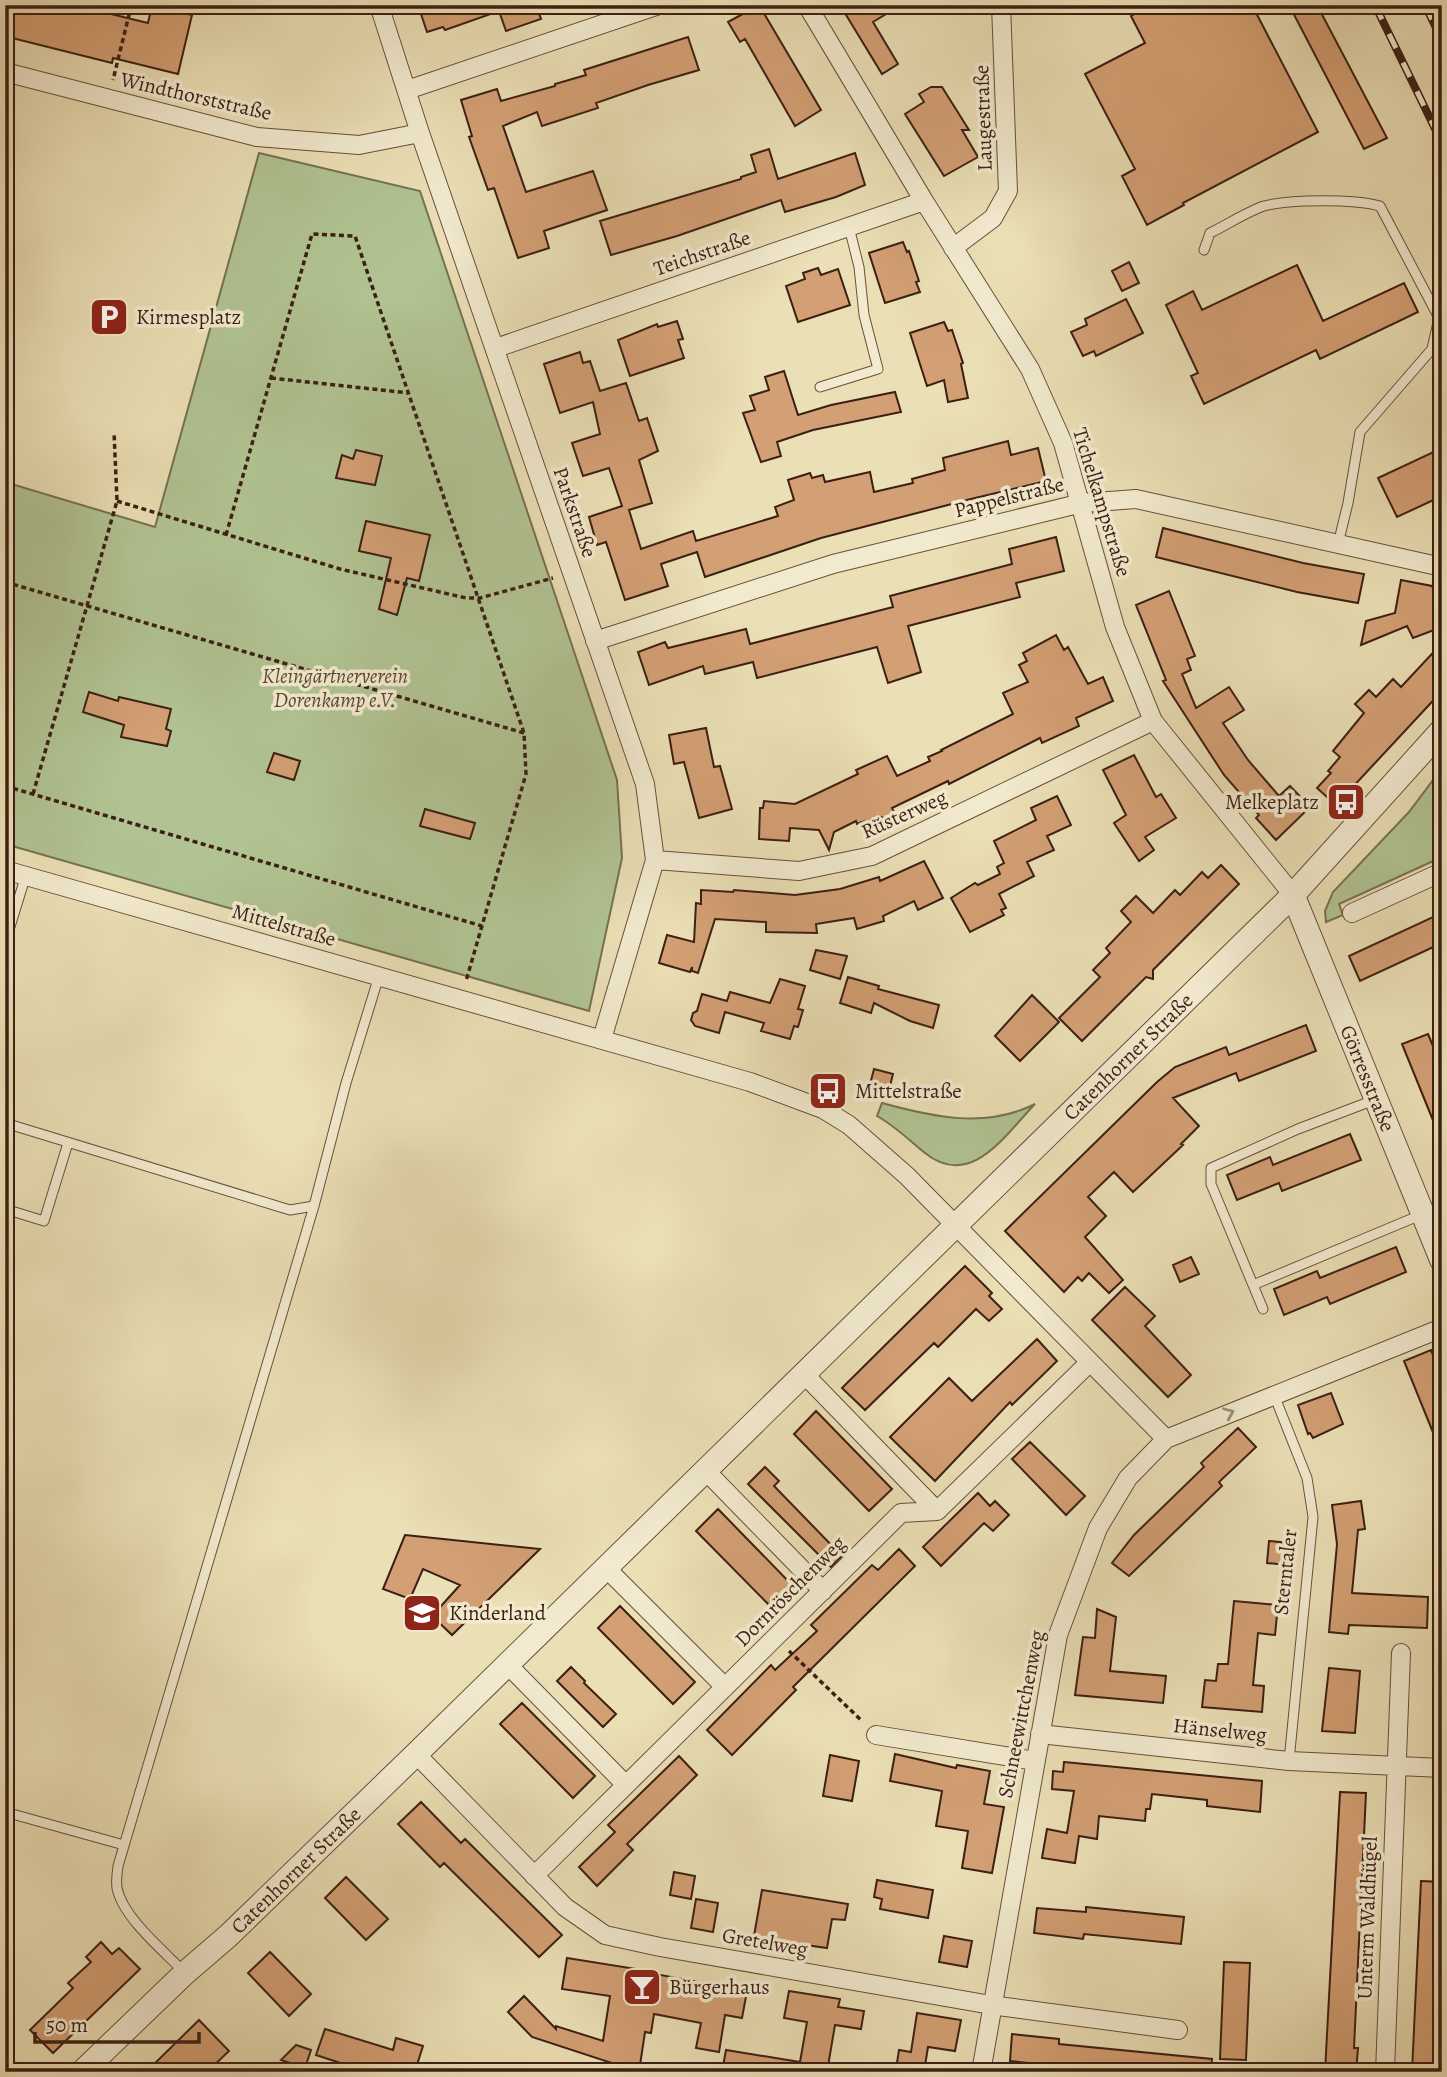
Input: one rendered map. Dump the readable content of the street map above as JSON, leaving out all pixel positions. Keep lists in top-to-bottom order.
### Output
{
  "streets": {
    "street": [
      "Windthorststraße",
      "Laugestraße",
      "Teichstraße",
      "Pappelstraße",
      "Tichelkampstraße",
      "Parkstraße",
      "Rüsterweg",
      "Mittelstraße",
      "Catenhorner Straße",
      "Görresstraße",
      "Dornröschenweg",
      "Schneewittchenweg",
      "Hänselweg",
      "Unterm Waldhügel",
      "Gretelweg"
    ],
    "lane": ["Sterntaler"]
  },
  "crossings": [
    ["Windthorststraße", "Parkstraße"],
    ["Laugestraße", "Tichelkampstraße"],
    ["Teichstraße", "Tichelkampstraße"],
    ["Teichstraße", "Parkstraße"],
    ["Pappelstraße", "Tichelkampstraße"],
    ["Pappelstraße", "Parkstraße"],
    ["Tichelkampstraße", "Rüsterweg"],
    ["Tichelkampstraße", "Catenhorner Straße"],
    ["Tichelkampstraße", "Görresstraße"],
    ["Parkstraße", "Rüsterweg"],
    ["Parkstraße", "Mittelstraße"],
    ["Mittelstraße", "Catenhorner Straße"],
    ["Catenhorner Straße", "Görresstraße"],
    ["Catenhorner Straße", "Gretelweg"],
    ["Sterntaler", "Hänselweg"],
    ["Dornröschenweg", "Gretelweg"],
    ["Schneewittchenweg", "Hänselweg"],
    ["Schneewittchenweg", "Gretelweg"],
    ["Hänselweg", "Unterm Waldhügel"]
  ],
  "parks": ["Kleingärtnerverein Dorenkamp e.V."],
  "places": {
    "parking": ["Kirmesplatz"],
    "bus stop": ["Melkeplatz", "Mittelstraße"],
    "school or university": ["Kinderland"],
    "bar": ["Bürgerhaus"]
  },
  "scale_bar": "50 m"
}
